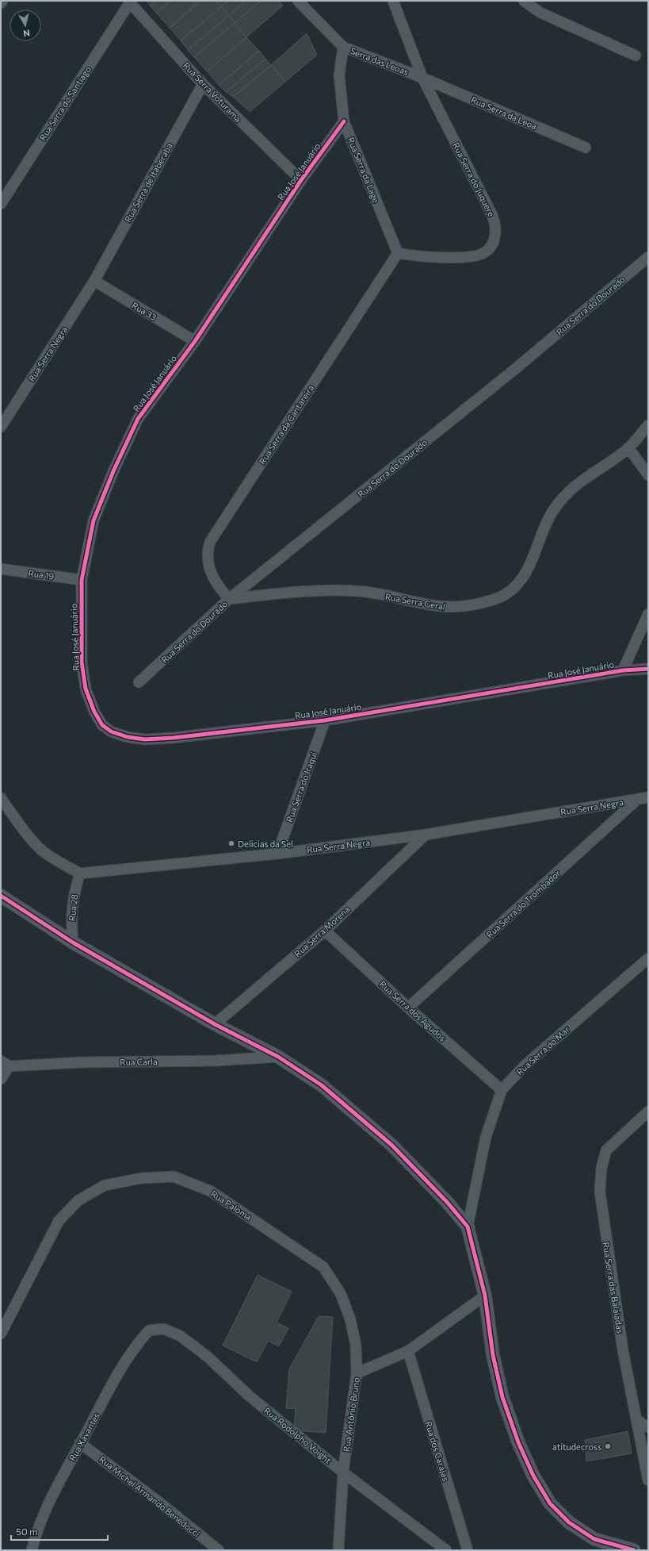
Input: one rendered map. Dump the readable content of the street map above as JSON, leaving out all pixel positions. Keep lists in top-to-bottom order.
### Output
{
  "streets": {
    "street": [
      "Serra das Leoas",
      "Rua Serra Voturama",
      "Rua Serra do Santiago",
      "Rua Serra da Leoa",
      "Rua Serra da Lage",
      "Rua José Januário",
      "Rua Serra do Juquere",
      "Rua Serra de Itaberaba",
      "Rua Serra do Dourado",
      "Rua 33",
      "Rua Serra Negra",
      "Rua Serra da Cantareira",
      "Rua 19",
      "Rua Serra Geral",
      "Rua Serra do Iraqui",
      "Rua Serra do Trombador",
      "Rua 28",
      "Rua Serra Morena",
      "Rua Serra dos Agudos",
      "Rua Serra do Mar",
      "Rua Carla",
      "Rua Paloma",
      "Rua Serra das Balaiadas",
      "Rua Antônio Bruno",
      "Rua Rodolpho Voight",
      "Rua Xavantes",
      "Rua dos Carajas",
      "Rua Michel Armando Benedocci"
    ]
  },
  "crossings": [
    ["Serra das Leoas", "Rua Serra da Leoa"],
    ["Serra das Leoas", "Rua Serra da Lage"],
    ["Serra das Leoas", "Rua Serra do Juquere"],
    ["Rua Serra Voturama", "Rua Serra do Santiago"],
    ["Rua Serra Voturama", "Rua José Januário"],
    ["Rua Serra Voturama", "Rua Serra de Itaberaba"],
    ["Rua Serra da Leoa", "Rua Serra do Juquere"],
    ["Rua Serra da Lage", "Rua José Januário"],
    ["Rua Serra da Lage", "Rua Serra do Juquere"],
    ["Rua Serra da Lage", "Rua Serra da Cantareira"],
    ["Rua José Januário", "Rua 33"],
    ["Rua José Januário", "Rua 19"],
    ["Rua José Januário", "Rua Serra do Iraqui"],
    ["Rua Serra do Juquere", "Rua Serra da Cantareira"],
    ["Rua Serra de Itaberaba", "Rua 33"],
    ["Rua Serra de Itaberaba", "Rua Serra Negra"],
    ["Rua Serra do Dourado", "Rua Serra da Cantareira"],
    ["Rua Serra do Dourado", "Rua Serra Geral"],
    ["Rua 33", "Rua Serra Negra"],
    ["Rua Serra Negra", "Rua Serra do Iraqui"],
    ["Rua Serra Negra", "Rua Serra do Trombador"],
    ["Rua Serra Negra", "Rua 28"],
    ["Rua Serra Negra", "Rua Serra Morena"],
    ["Rua Serra da Cantareira", "Rua Serra Geral"],
    ["Rua Serra do Trombador", "Rua Serra dos Agudos"],
    ["Rua Serra Morena", "Rua Serra dos Agudos"],
    ["Rua Serra dos Agudos", "Rua Serra do Mar"],
    ["Rua Paloma", "Rua Antônio Bruno"],
    ["Rua Antônio Bruno", "Rua Rodolpho Voight"],
    ["Rua Antônio Bruno", "Rua dos Carajas"],
    ["Rua Rodolpho Voight", "Rua Xavantes"],
    ["Rua Xavantes", "Rua Michel Armando Benedocci"]
  ],
  "places": ["Delicias da Sel", "atitudecross"],
  "scale_bar": "50 m",
  "north": "bottom"
}
